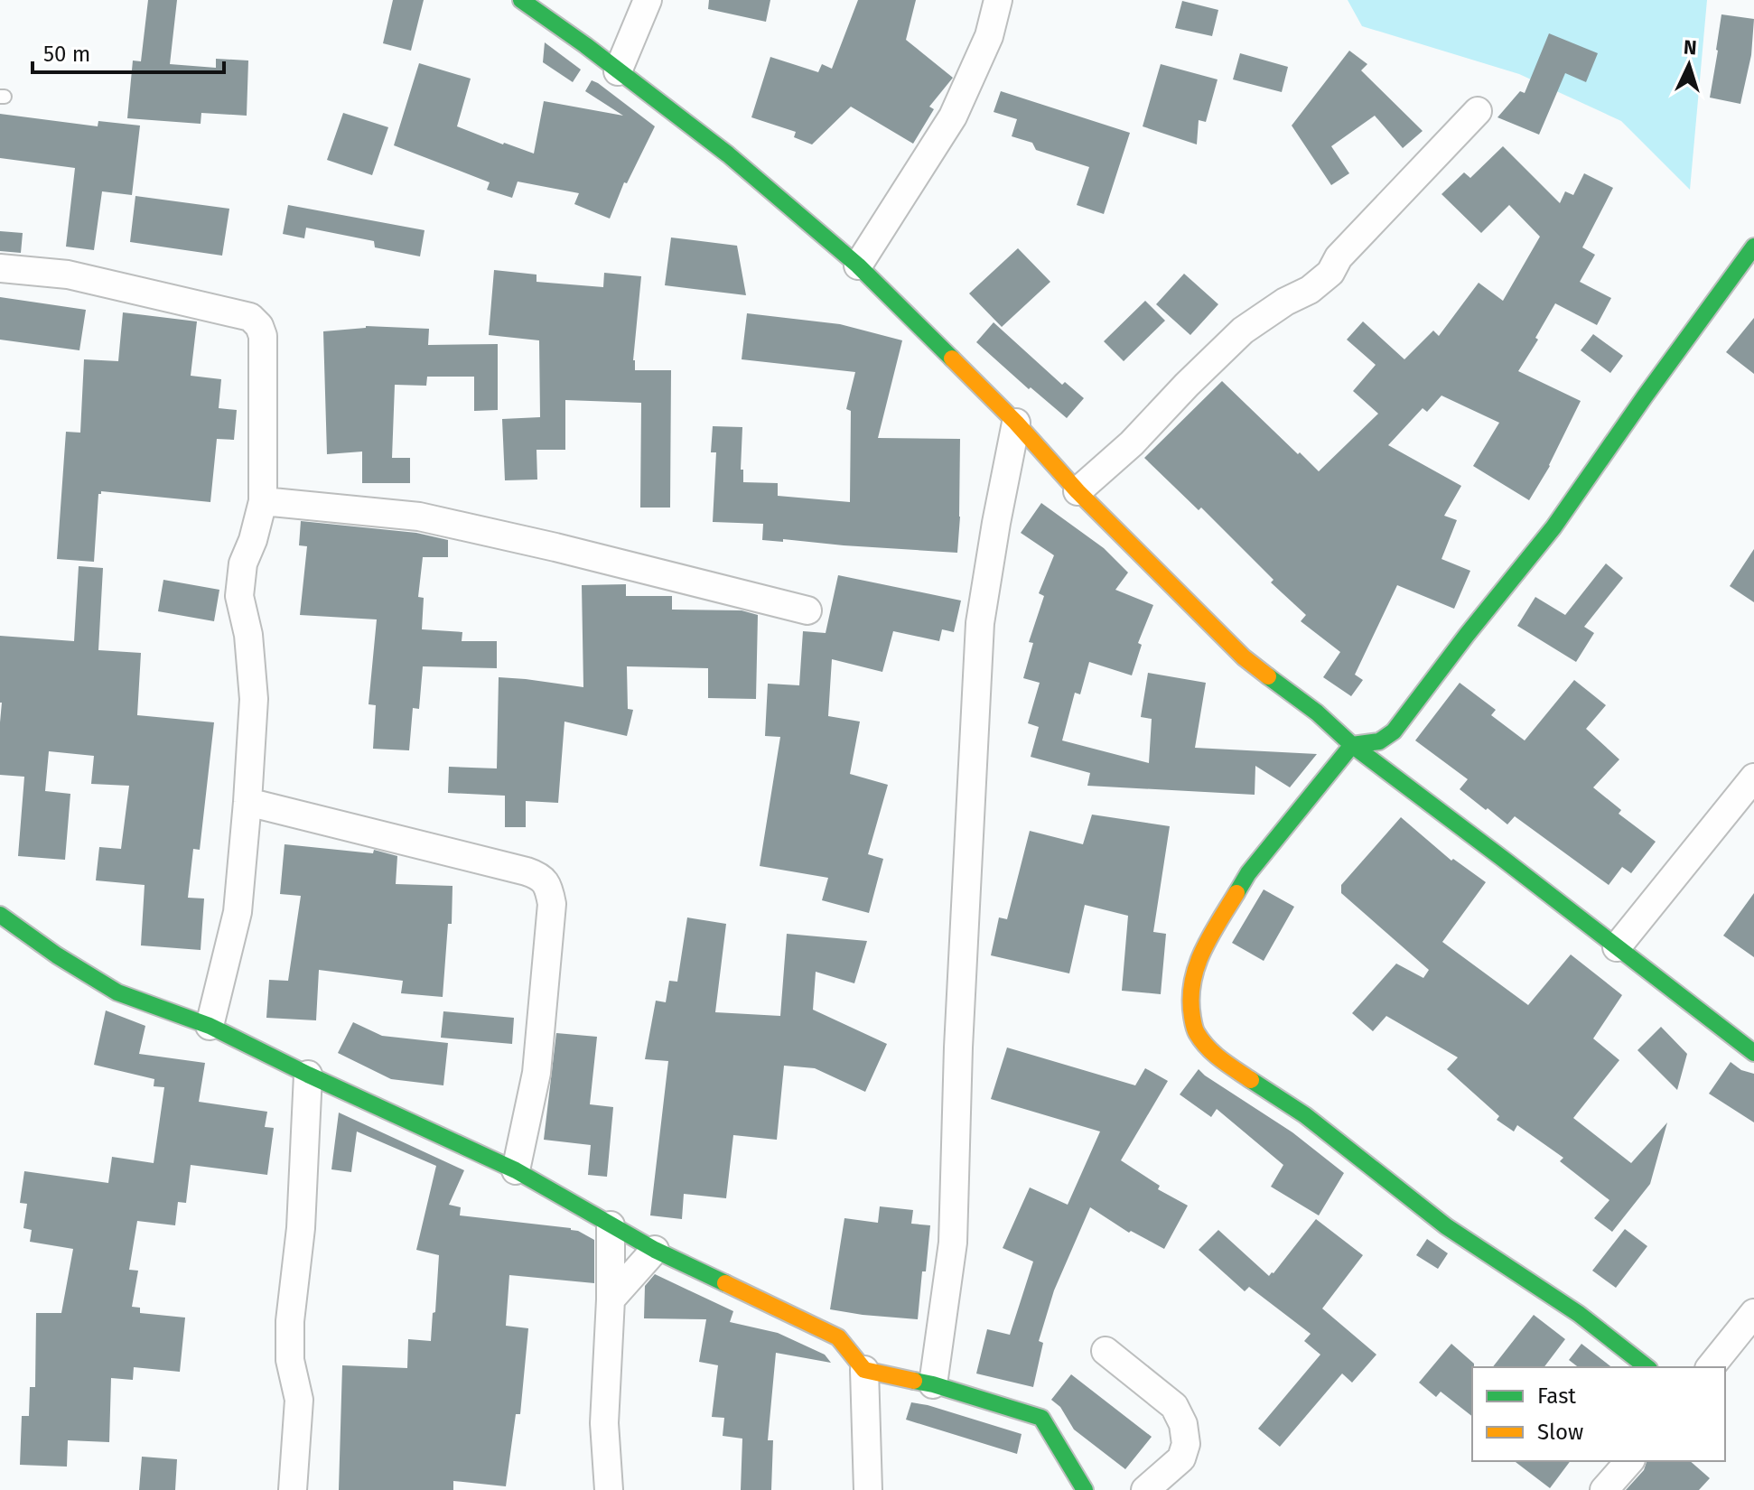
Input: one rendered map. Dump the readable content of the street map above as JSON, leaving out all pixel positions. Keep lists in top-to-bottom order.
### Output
{
  "legend": ["Fast", "Slow"],
  "scale_bar": "50 m",
  "north": "top"
}
